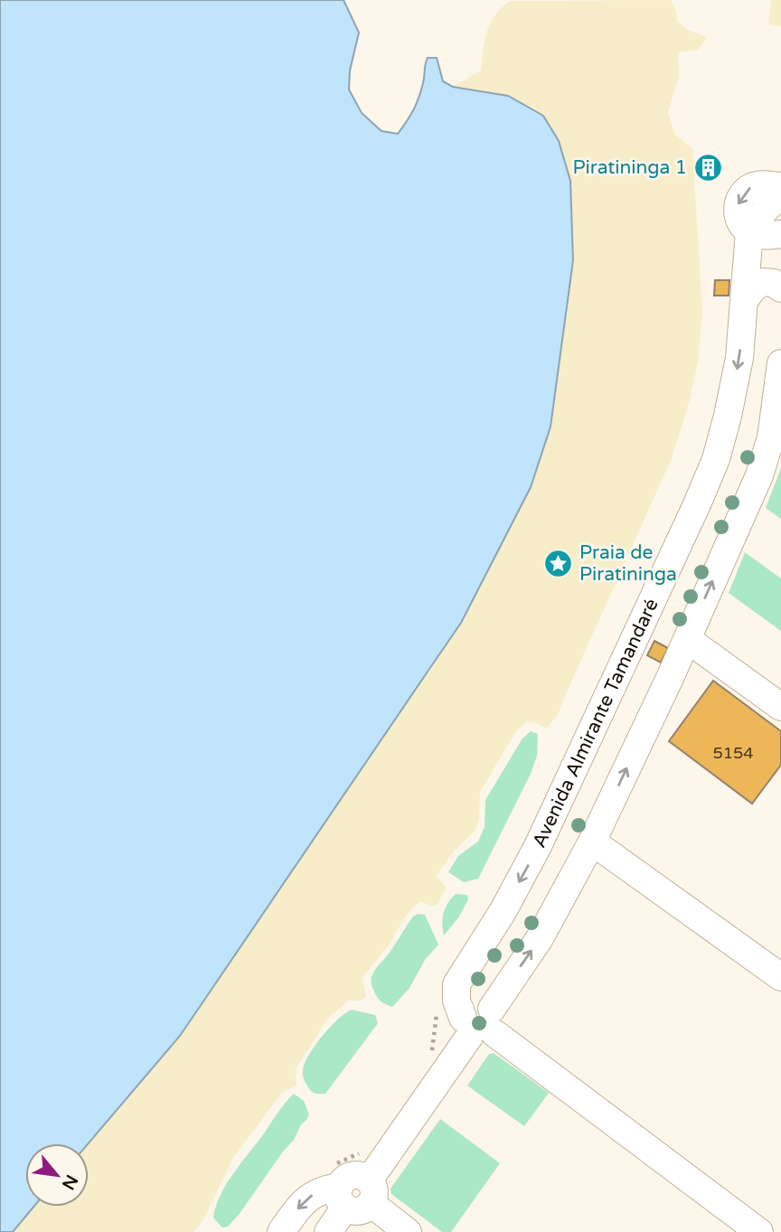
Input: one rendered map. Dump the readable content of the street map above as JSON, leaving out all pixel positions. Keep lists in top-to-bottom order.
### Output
{
  "streets": {
    "street": ["Avenida Almirante Tamandaré"]
  },
  "places": {
    "building": ["Piratininga 1"],
    "place": ["Praia de Piratininga"]
  },
  "house_numbers": ["5154"],
  "north": "bottom right"
}
